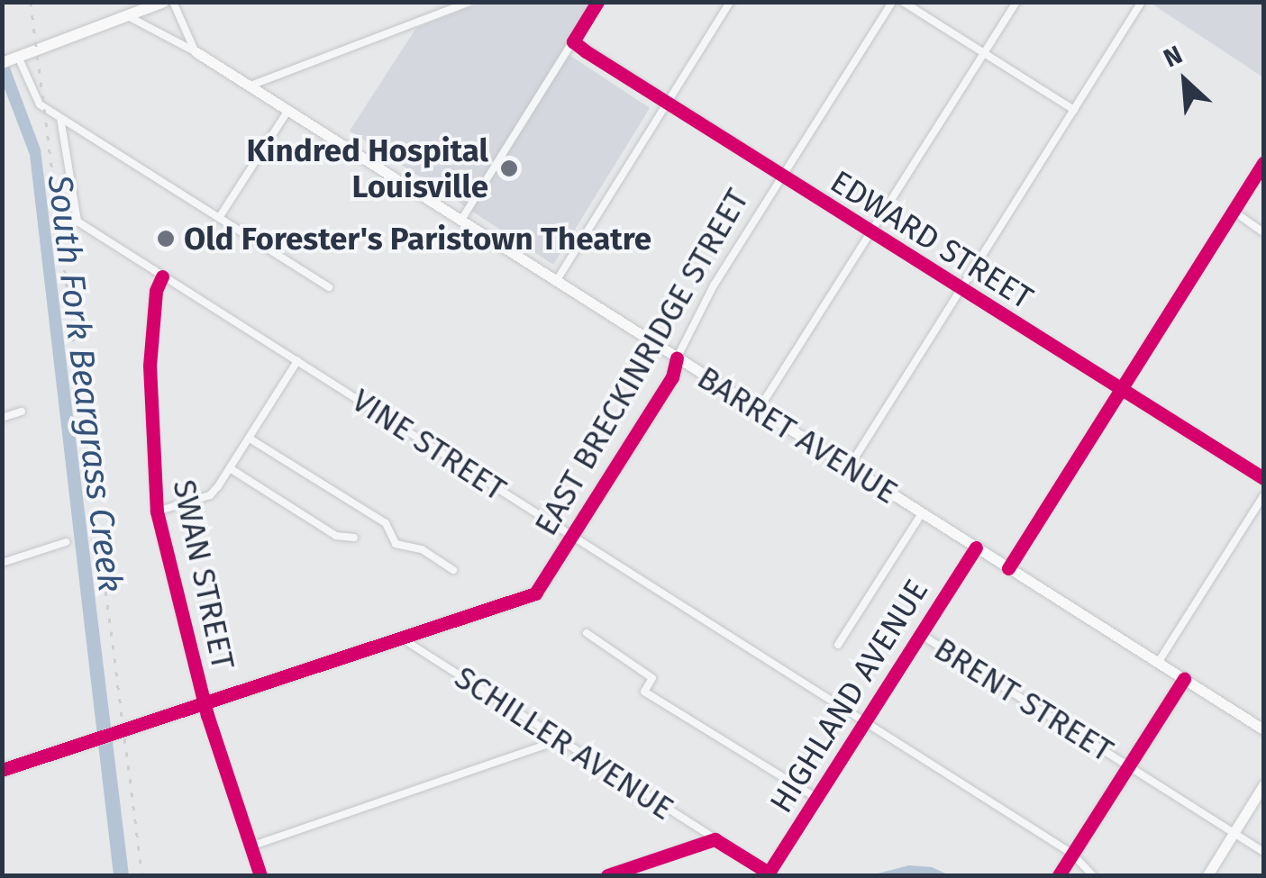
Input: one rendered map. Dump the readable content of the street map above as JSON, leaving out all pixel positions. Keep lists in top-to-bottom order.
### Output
{
  "streets": {
    "street": [
      "EDWARD STREET",
      "EAST BRECKINRIDGE STREET",
      "BARRET AVENUE",
      "VINE STREET",
      "SWAN STREET",
      "HIGHLAND AVENUE",
      "BRENT STREET",
      "SCHILLER AVENUE"
    ]
  },
  "crossings": [
    ["EDWARD STREET", "EAST BRECKINRIDGE STREET"],
    ["EAST BRECKINRIDGE STREET", "BARRET AVENUE"],
    ["EAST BRECKINRIDGE STREET", "VINE STREET"],
    ["EAST BRECKINRIDGE STREET", "SWAN STREET"],
    ["EAST BRECKINRIDGE STREET", "SCHILLER AVENUE"],
    ["BARRET AVENUE", "HIGHLAND AVENUE"],
    ["VINE STREET", "SWAN STREET"],
    ["VINE STREET", "HIGHLAND AVENUE"],
    ["HIGHLAND AVENUE", "BRENT STREET"],
    ["HIGHLAND AVENUE", "SCHILLER AVENUE"]
  ],
  "water": ["South Fork Beargrass Creek"],
  "places": ["Kindred Hospital Louisville", "Old Forester's Paristown Theatre"],
  "north": "top left"
}
